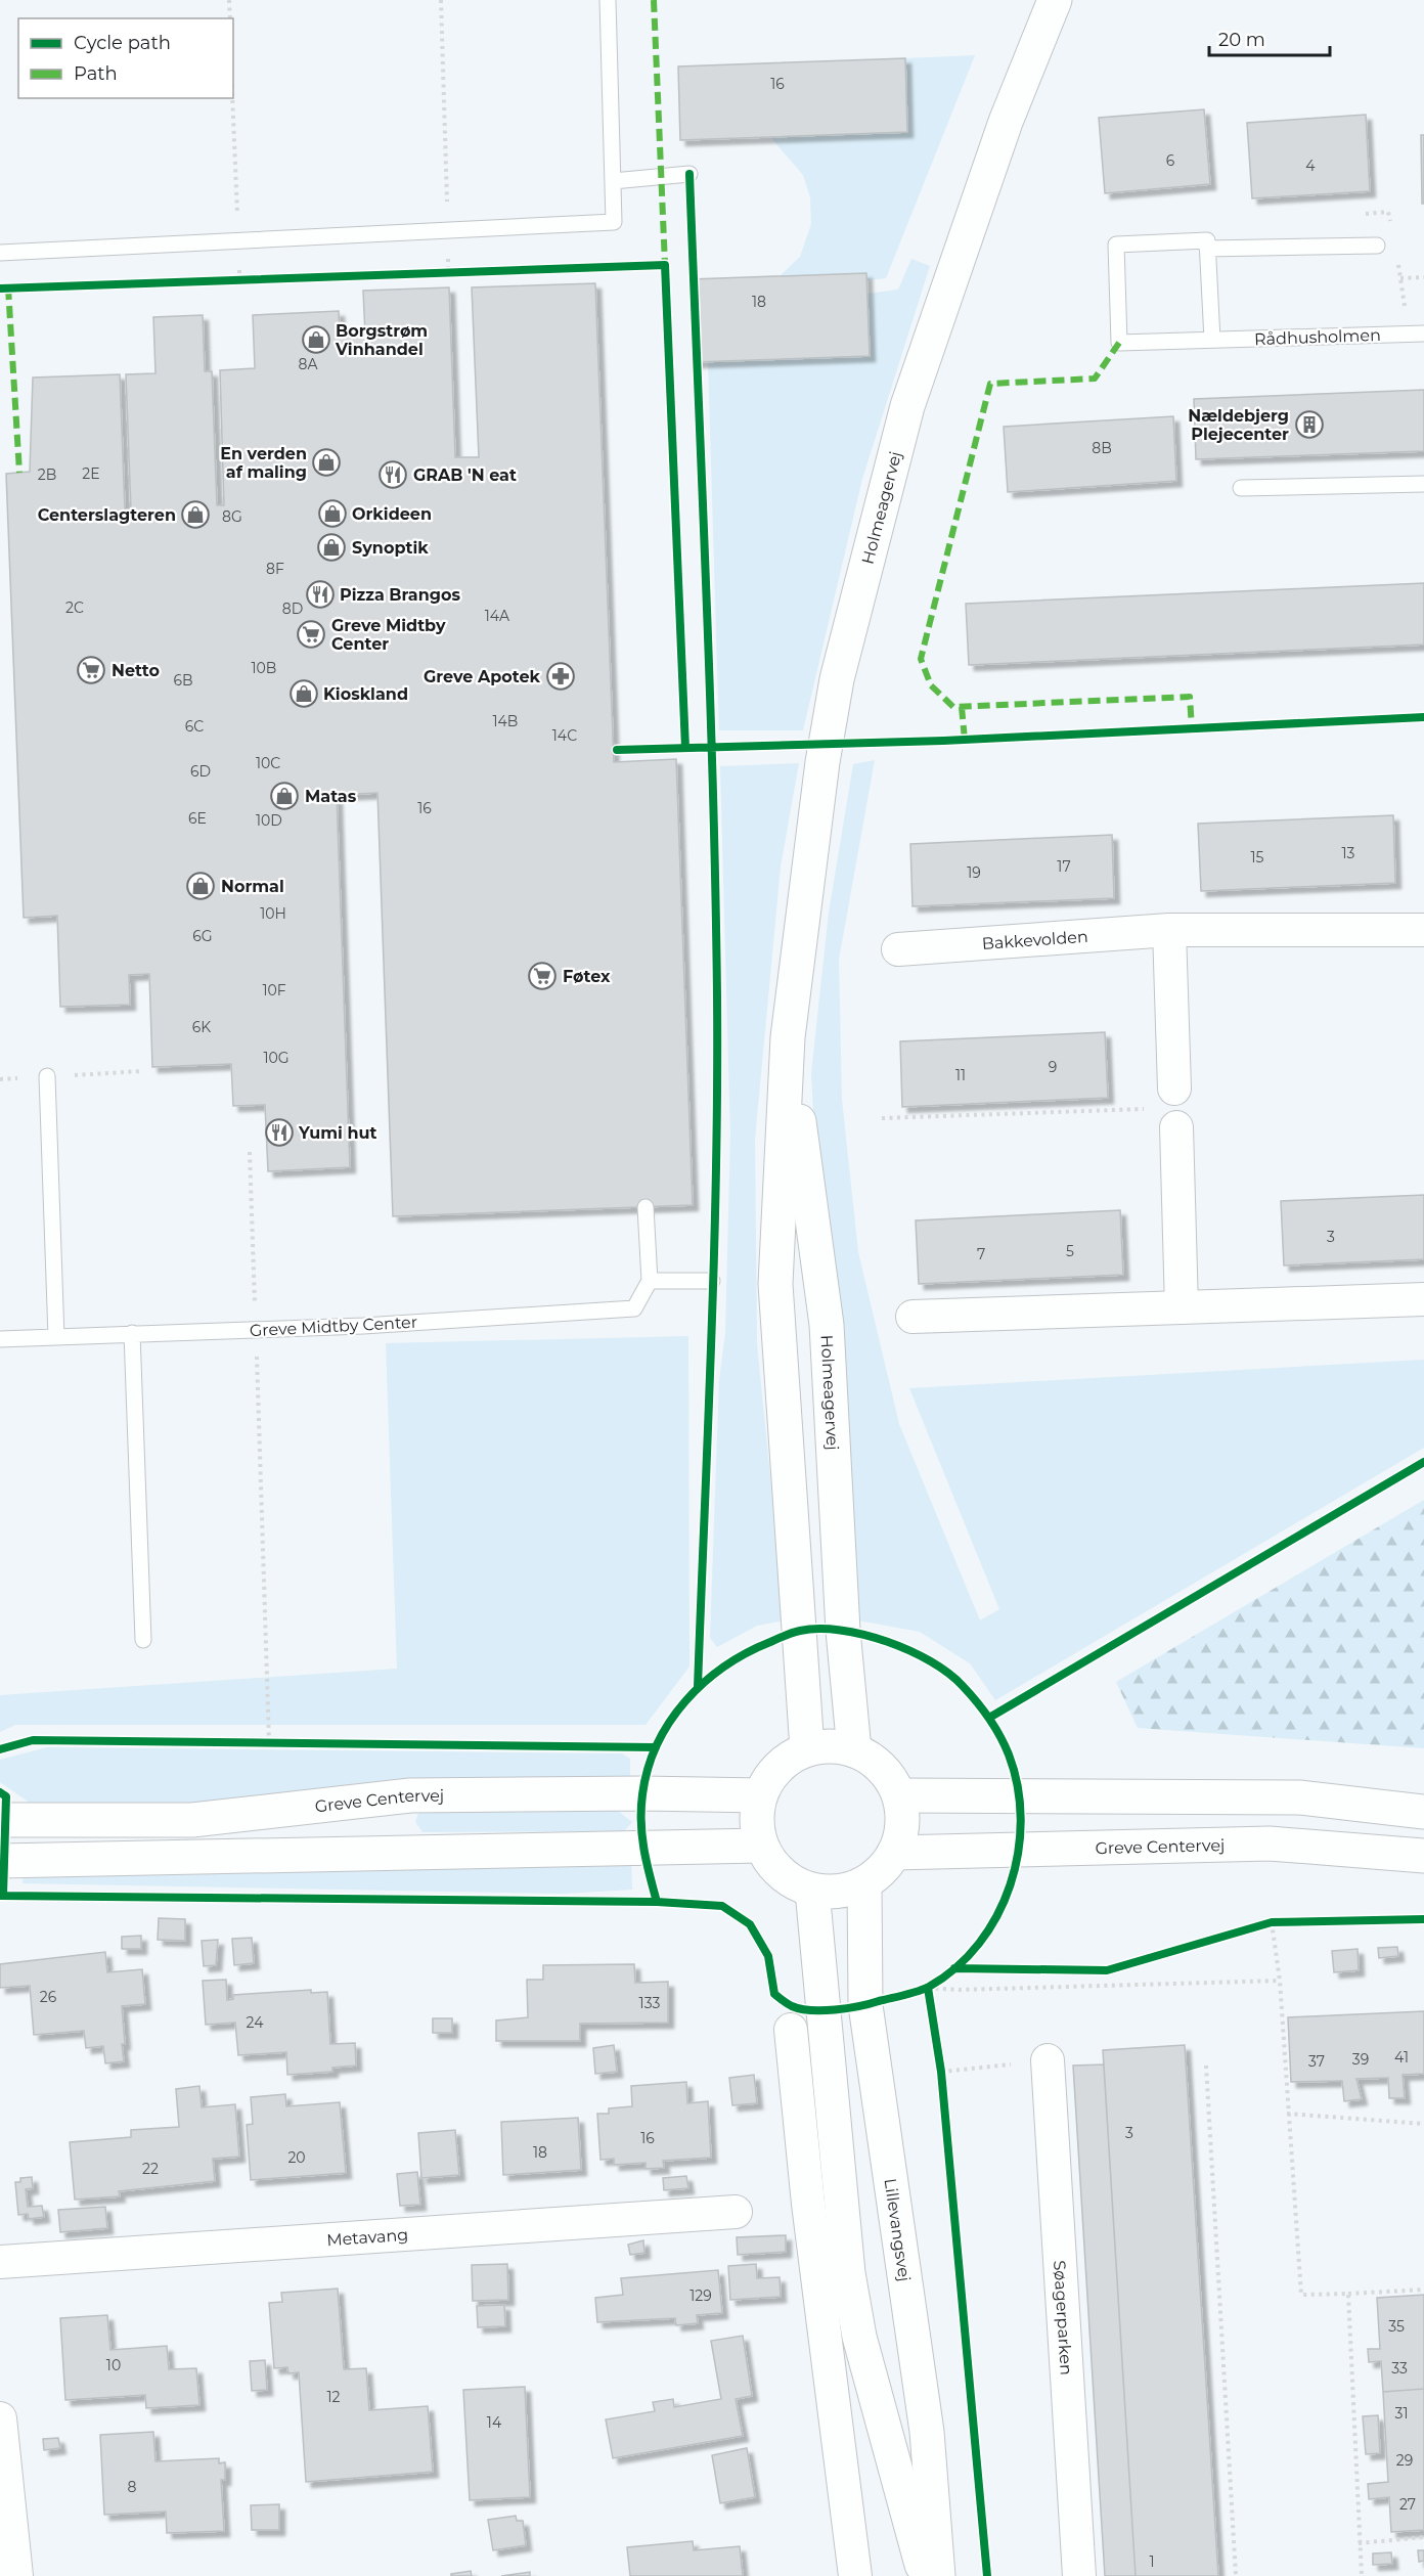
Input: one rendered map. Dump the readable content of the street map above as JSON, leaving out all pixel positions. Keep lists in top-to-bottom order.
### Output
{
  "streets": {
    "street": [
      "Holmeagervej",
      "Bakkevolden",
      "Greve Centervej",
      "Lillevangsvej",
      "Metavang",
      "Søagerparken"
    ],
    "lane": ["Rådhusholmen", "Greve Midtby Center"]
  },
  "crossings": [
    ["Holmeagervej", "Greve Centervej"],
    ["Holmeagervej", "Lillevangsvej"],
    ["Greve Centervej", "Lillevangsvej"]
  ],
  "places": {
    "shop": [
      "Borgstrøm Vinhandel",
      "En verden af maling",
      "Orkideen",
      "Centerslagteren",
      "Synoptik",
      "Kioskland",
      "Matas",
      "Normal"
    ],
    "building": ["Nældebjerg Plejecenter"],
    "restaurant": ["GRAB 'N eat", "Pizza Brangos", "Yumi hut"],
    "supermarket": ["Greve Midtby Center", "Netto", "Føtex"],
    "pharmacy": ["Greve Apotek"]
  },
  "house_numbers": [
    "16",
    "6",
    "4",
    "18",
    "8A",
    "8B",
    "2E",
    "2B",
    "8G",
    "8F",
    "2C",
    "8D",
    "14A",
    "10B",
    "6B",
    "14B",
    "6C",
    "14C",
    "10C",
    "6D",
    "16",
    "6E",
    "10D",
    "13",
    "15",
    "17",
    "19",
    "10H",
    "6G",
    "10F",
    "6K",
    "10G",
    "9",
    "11",
    "3",
    "5",
    "7",
    "26",
    "133",
    "24",
    "41",
    "39",
    "37",
    "3",
    "16",
    "18",
    "20",
    "22",
    "129",
    "35",
    "10",
    "33",
    "12",
    "31",
    "14",
    "29",
    "8",
    "27",
    "1"
  ],
  "legend": ["Cycle path", "Path"],
  "scale_bar": "20 m"
}
